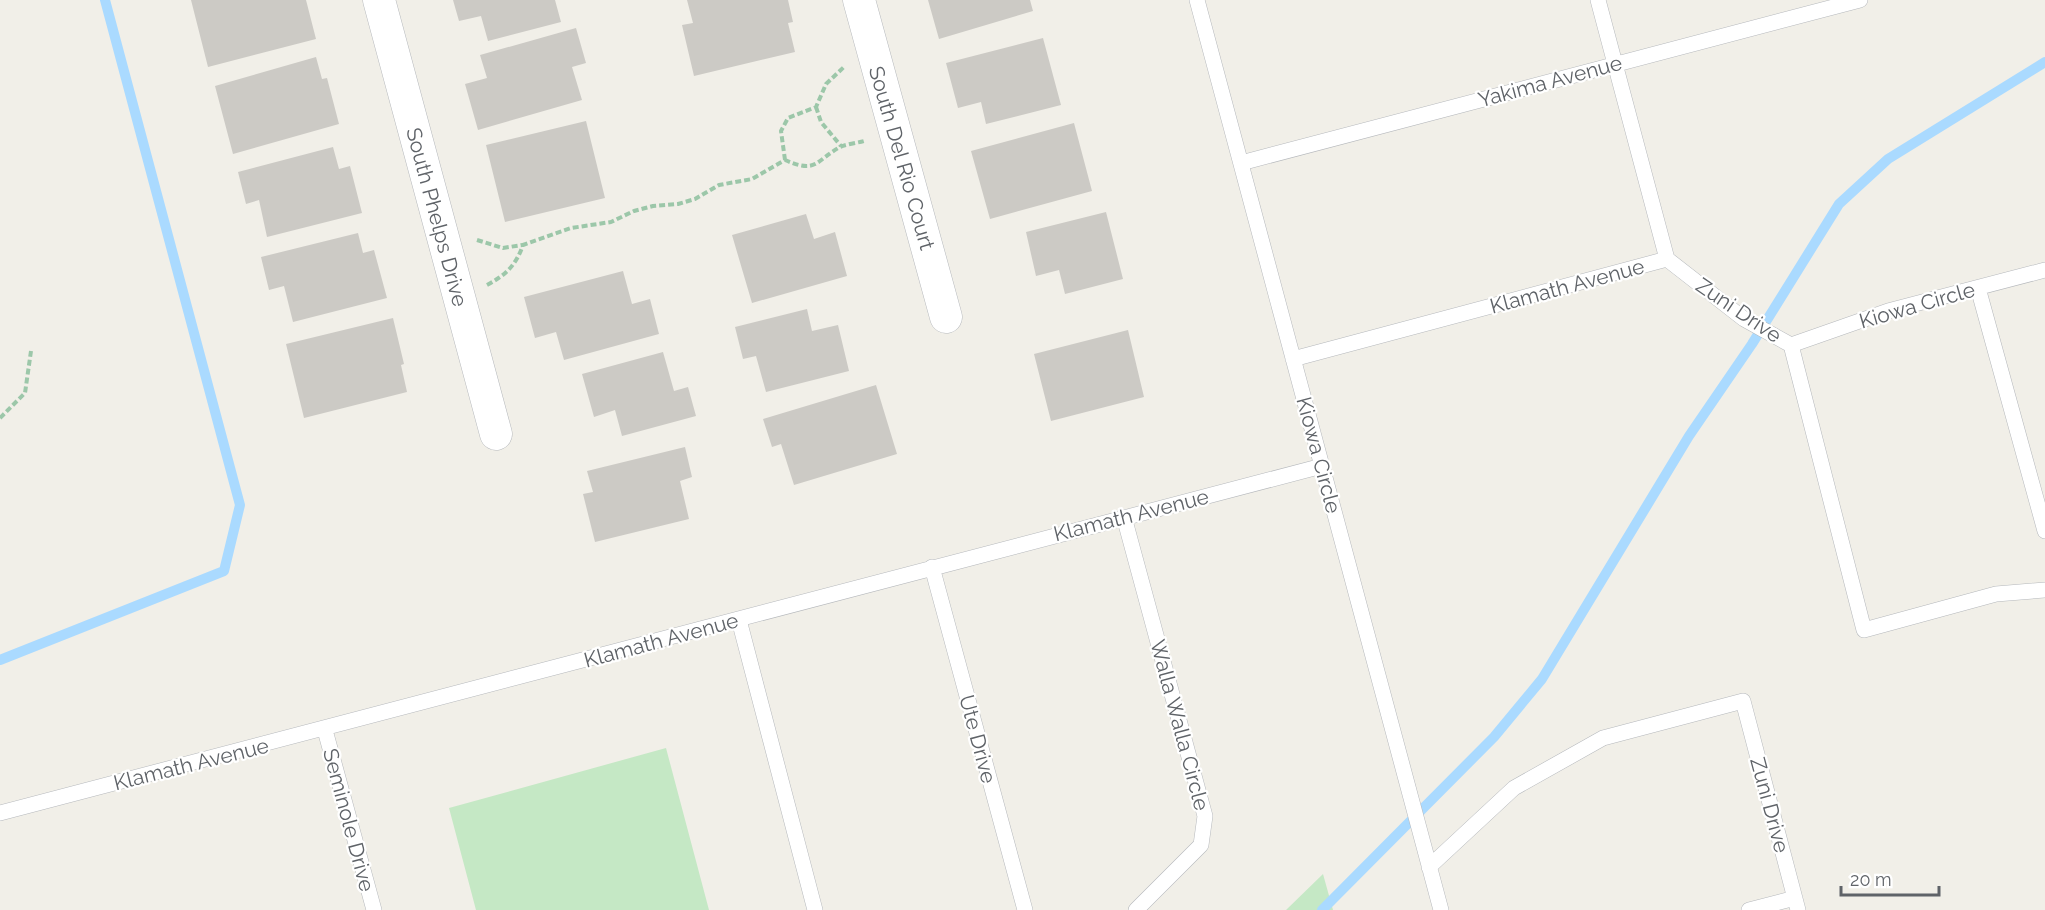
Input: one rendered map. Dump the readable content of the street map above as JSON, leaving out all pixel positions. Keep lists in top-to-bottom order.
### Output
{
  "streets": {
    "street": ["South Del Rio Court", "South Phelps Drive"],
    "lane": [
      "Yakima Avenue",
      "Klamath Avenue",
      "Kiowa Circle",
      "Zuni Drive",
      "Walla Walla Circle",
      "Ute Drive",
      "Seminole Drive"
    ]
  },
  "crossings": [
    ["Yakima Avenue", "Kiowa Circle"],
    ["Klamath Avenue", "Kiowa Circle"],
    ["Klamath Avenue", "Zuni Drive"],
    ["Klamath Avenue", "Walla Walla Circle"],
    ["Klamath Avenue", "Ute Drive"],
    ["Klamath Avenue", "Seminole Drive"],
    ["Kiowa Circle", "Zuni Drive"]
  ],
  "scale_bar": "20 m"
}
